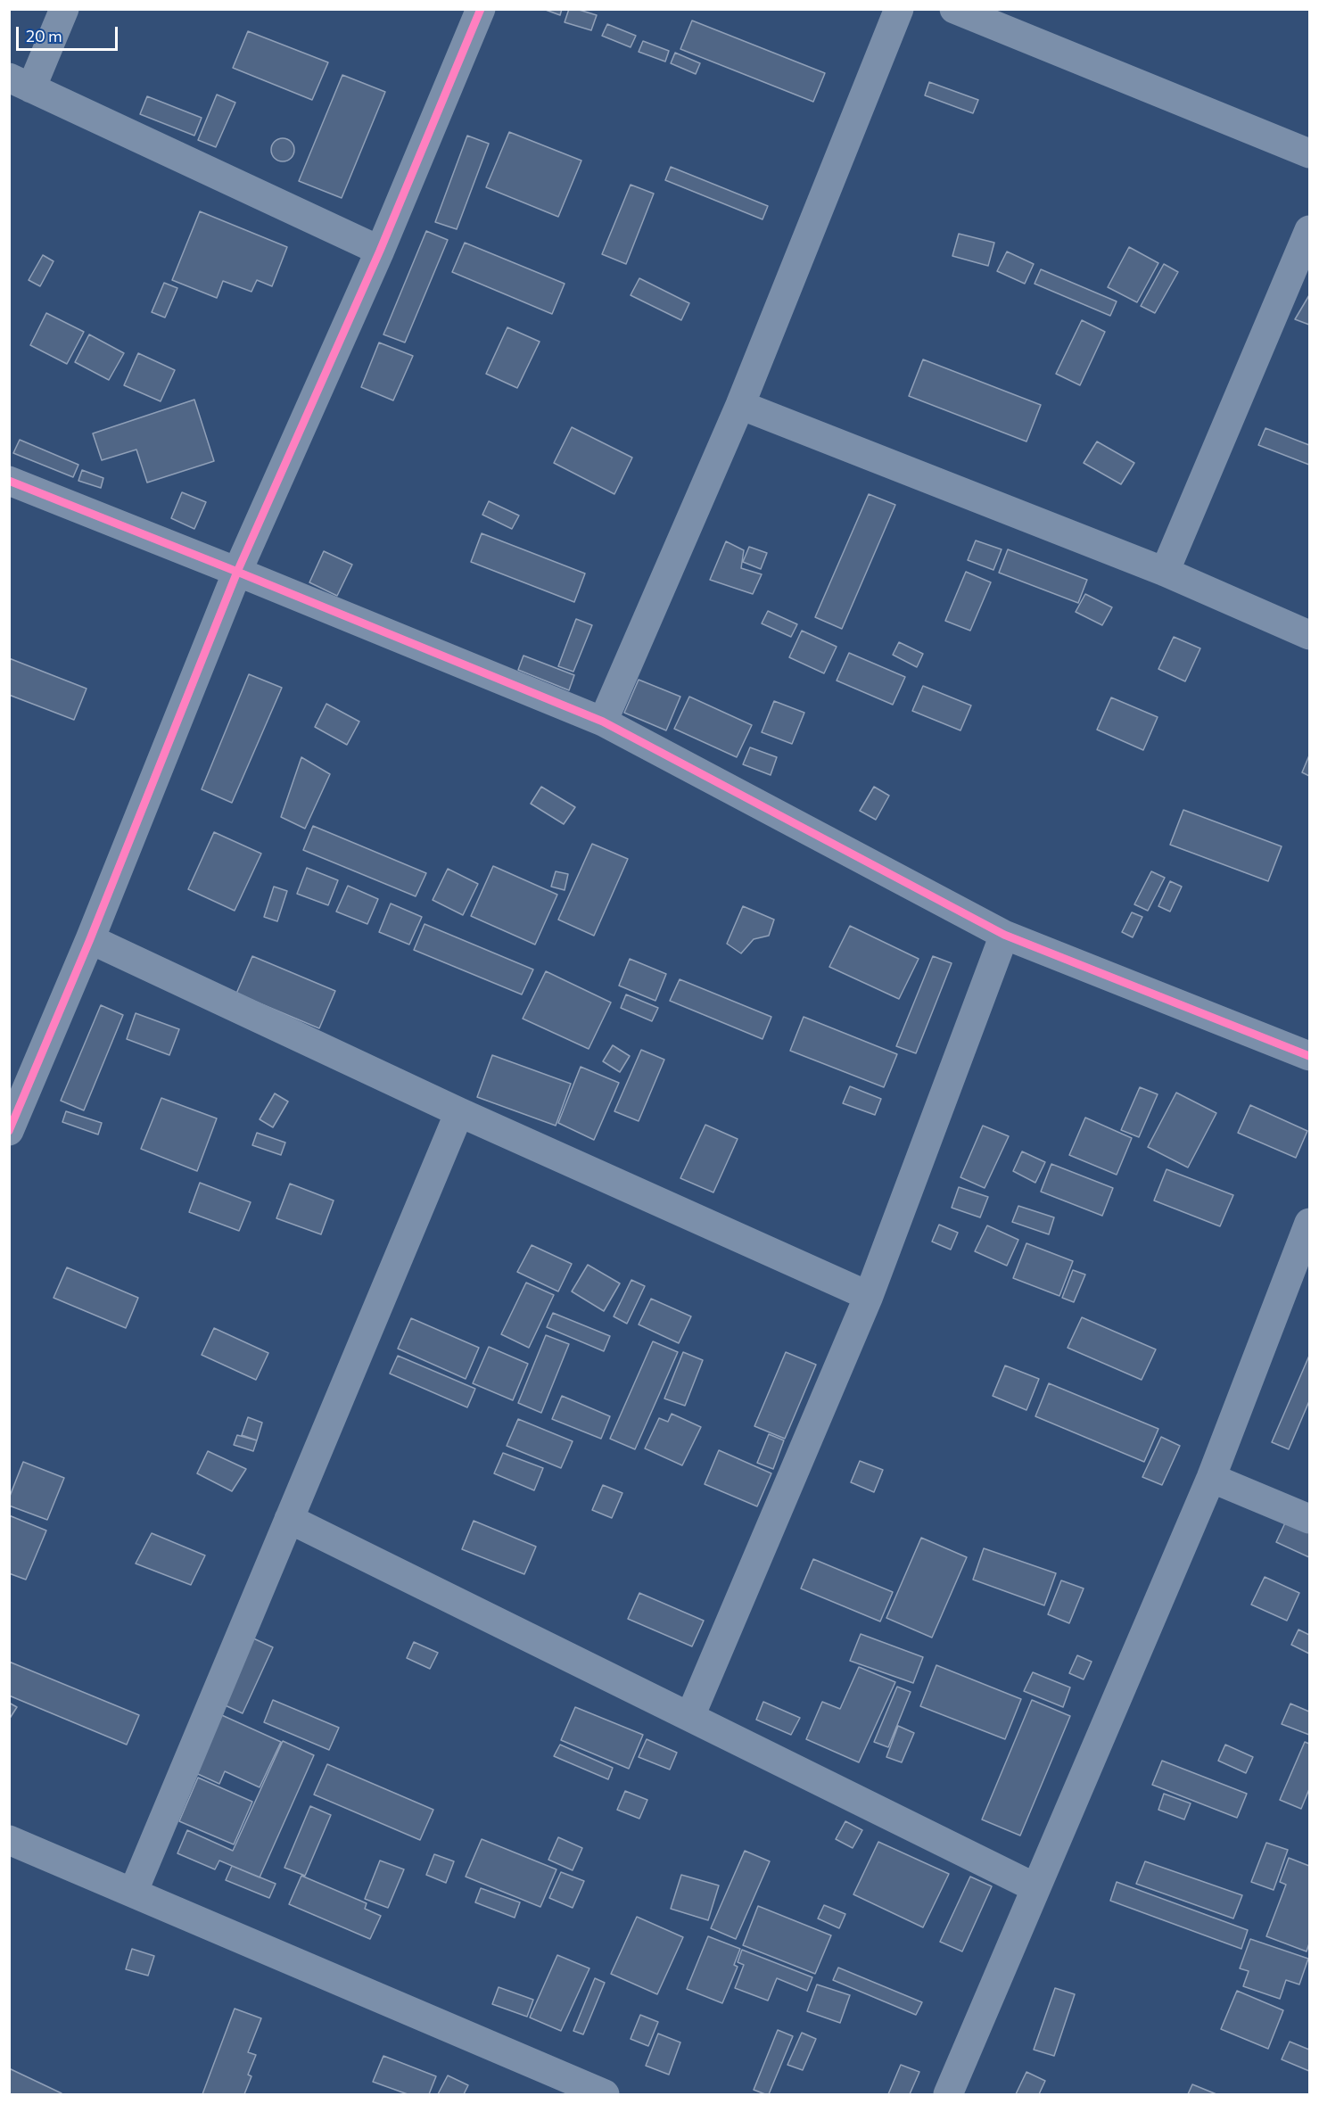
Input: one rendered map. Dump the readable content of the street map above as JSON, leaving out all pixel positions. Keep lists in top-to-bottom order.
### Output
{
  "scale_bar": "20 m"
}
